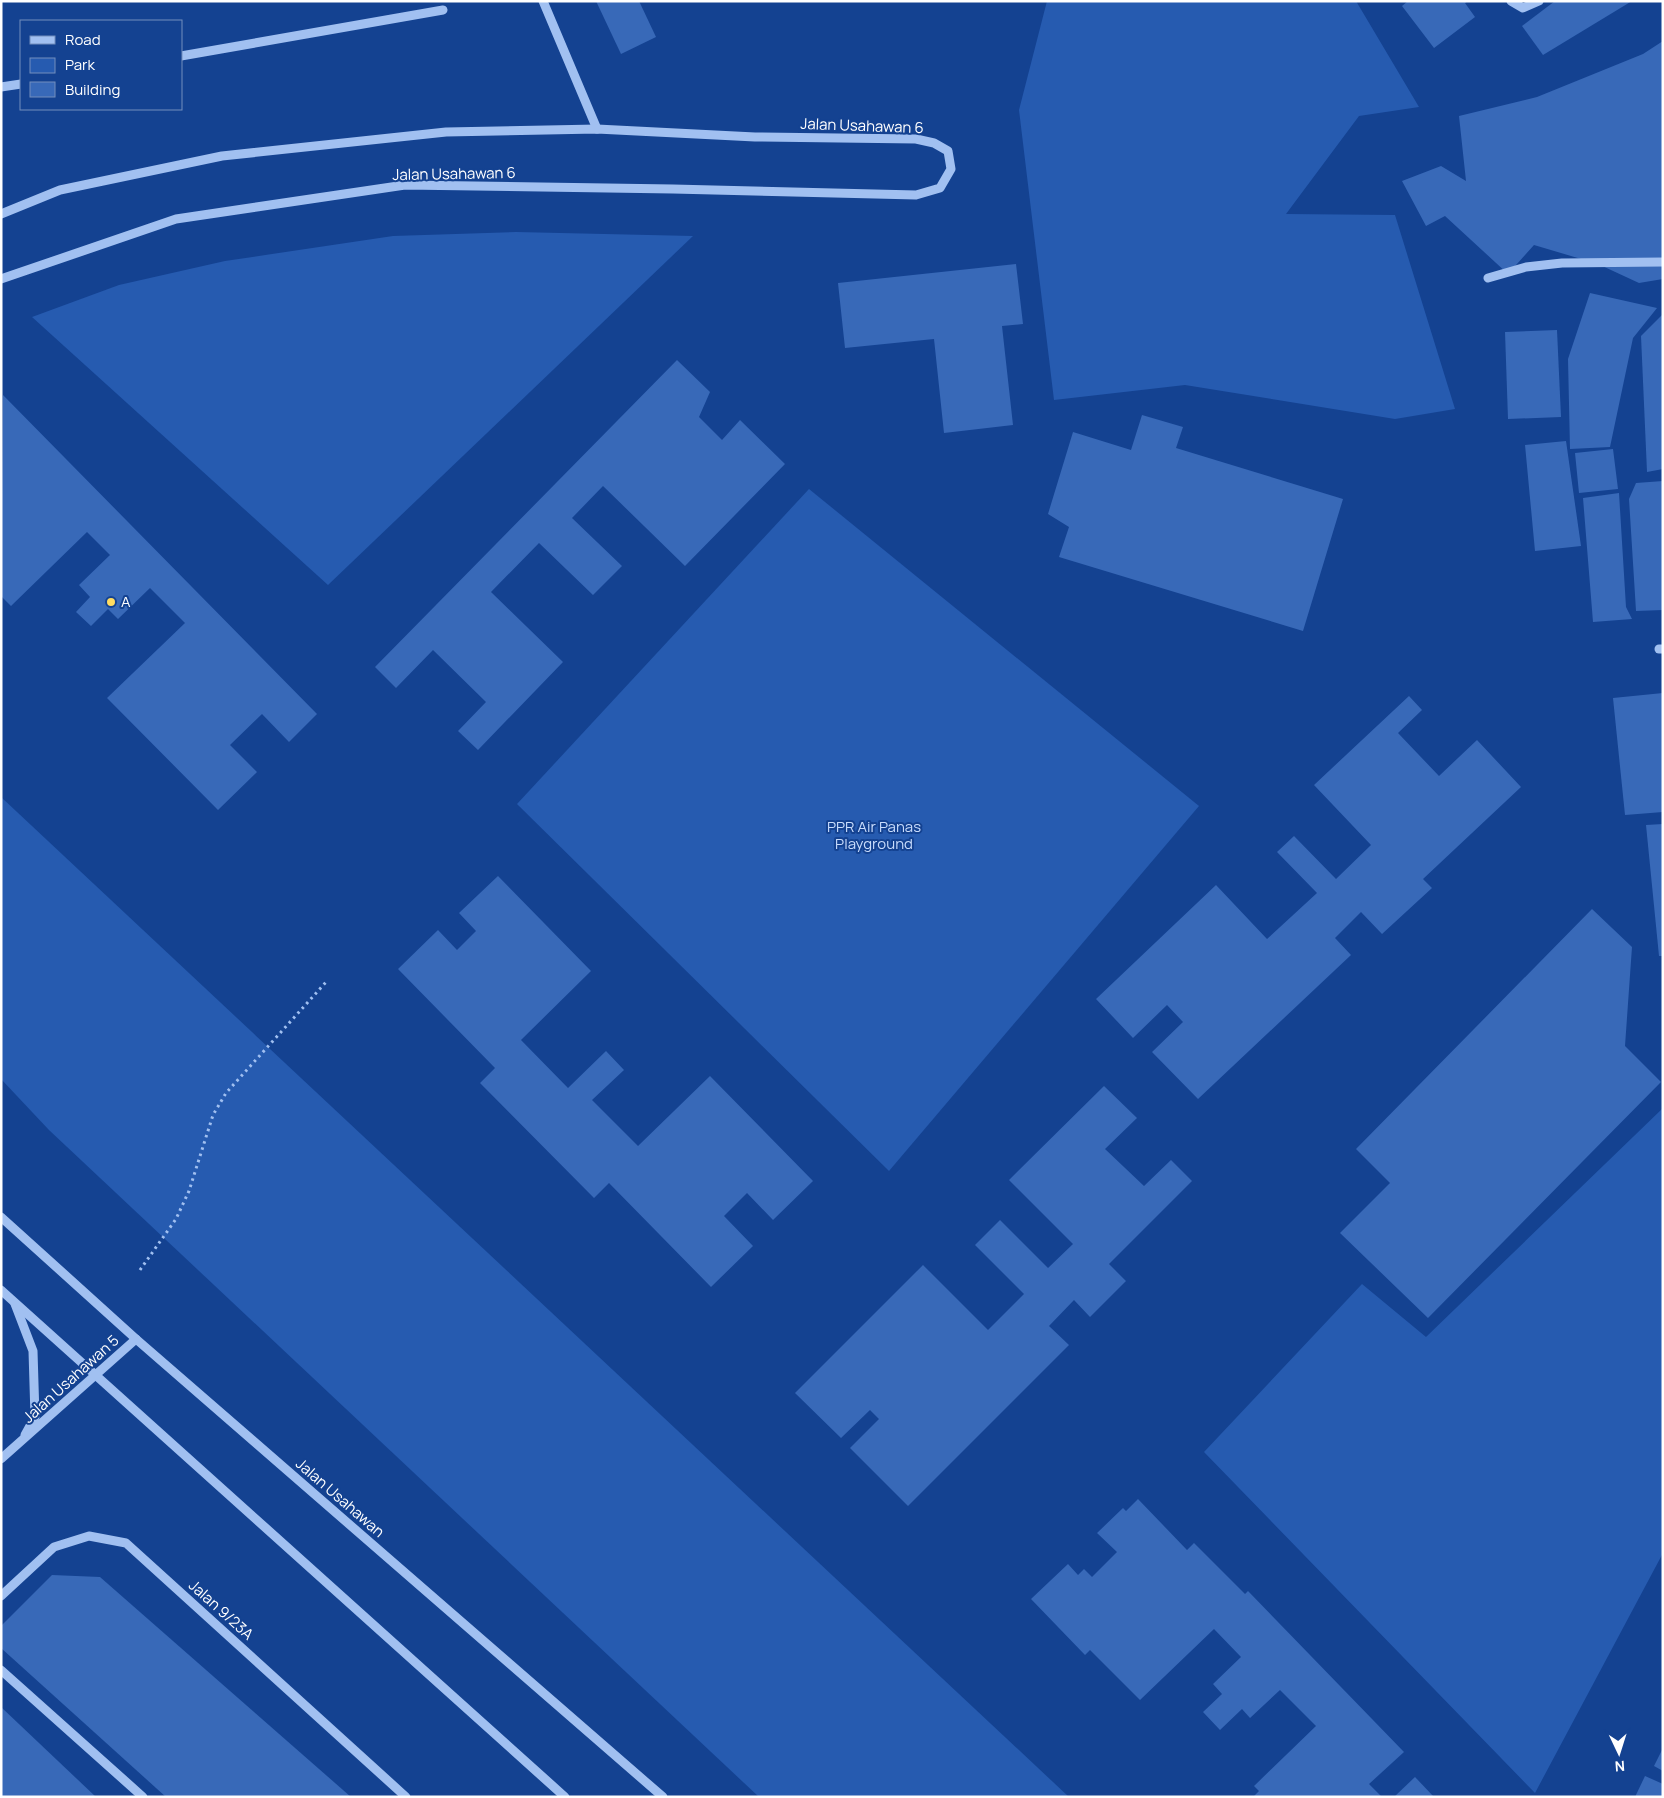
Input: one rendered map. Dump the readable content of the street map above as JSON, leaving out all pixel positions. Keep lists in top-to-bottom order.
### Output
{
  "streets": {
    "street": [
      "Jalan Usahawan 6",
      "Jalan Usahawan 5",
      "Jalan Usahawan",
      "Jalan 9/23A"
    ]
  },
  "crossings": [
    ["Jalan Usahawan 5", "Jalan Usahawan"]
  ],
  "parks": ["PPR Air Panas Playground"],
  "places": ["A"],
  "legend": ["Road", "Park", "Building"],
  "north": "bottom"
}
